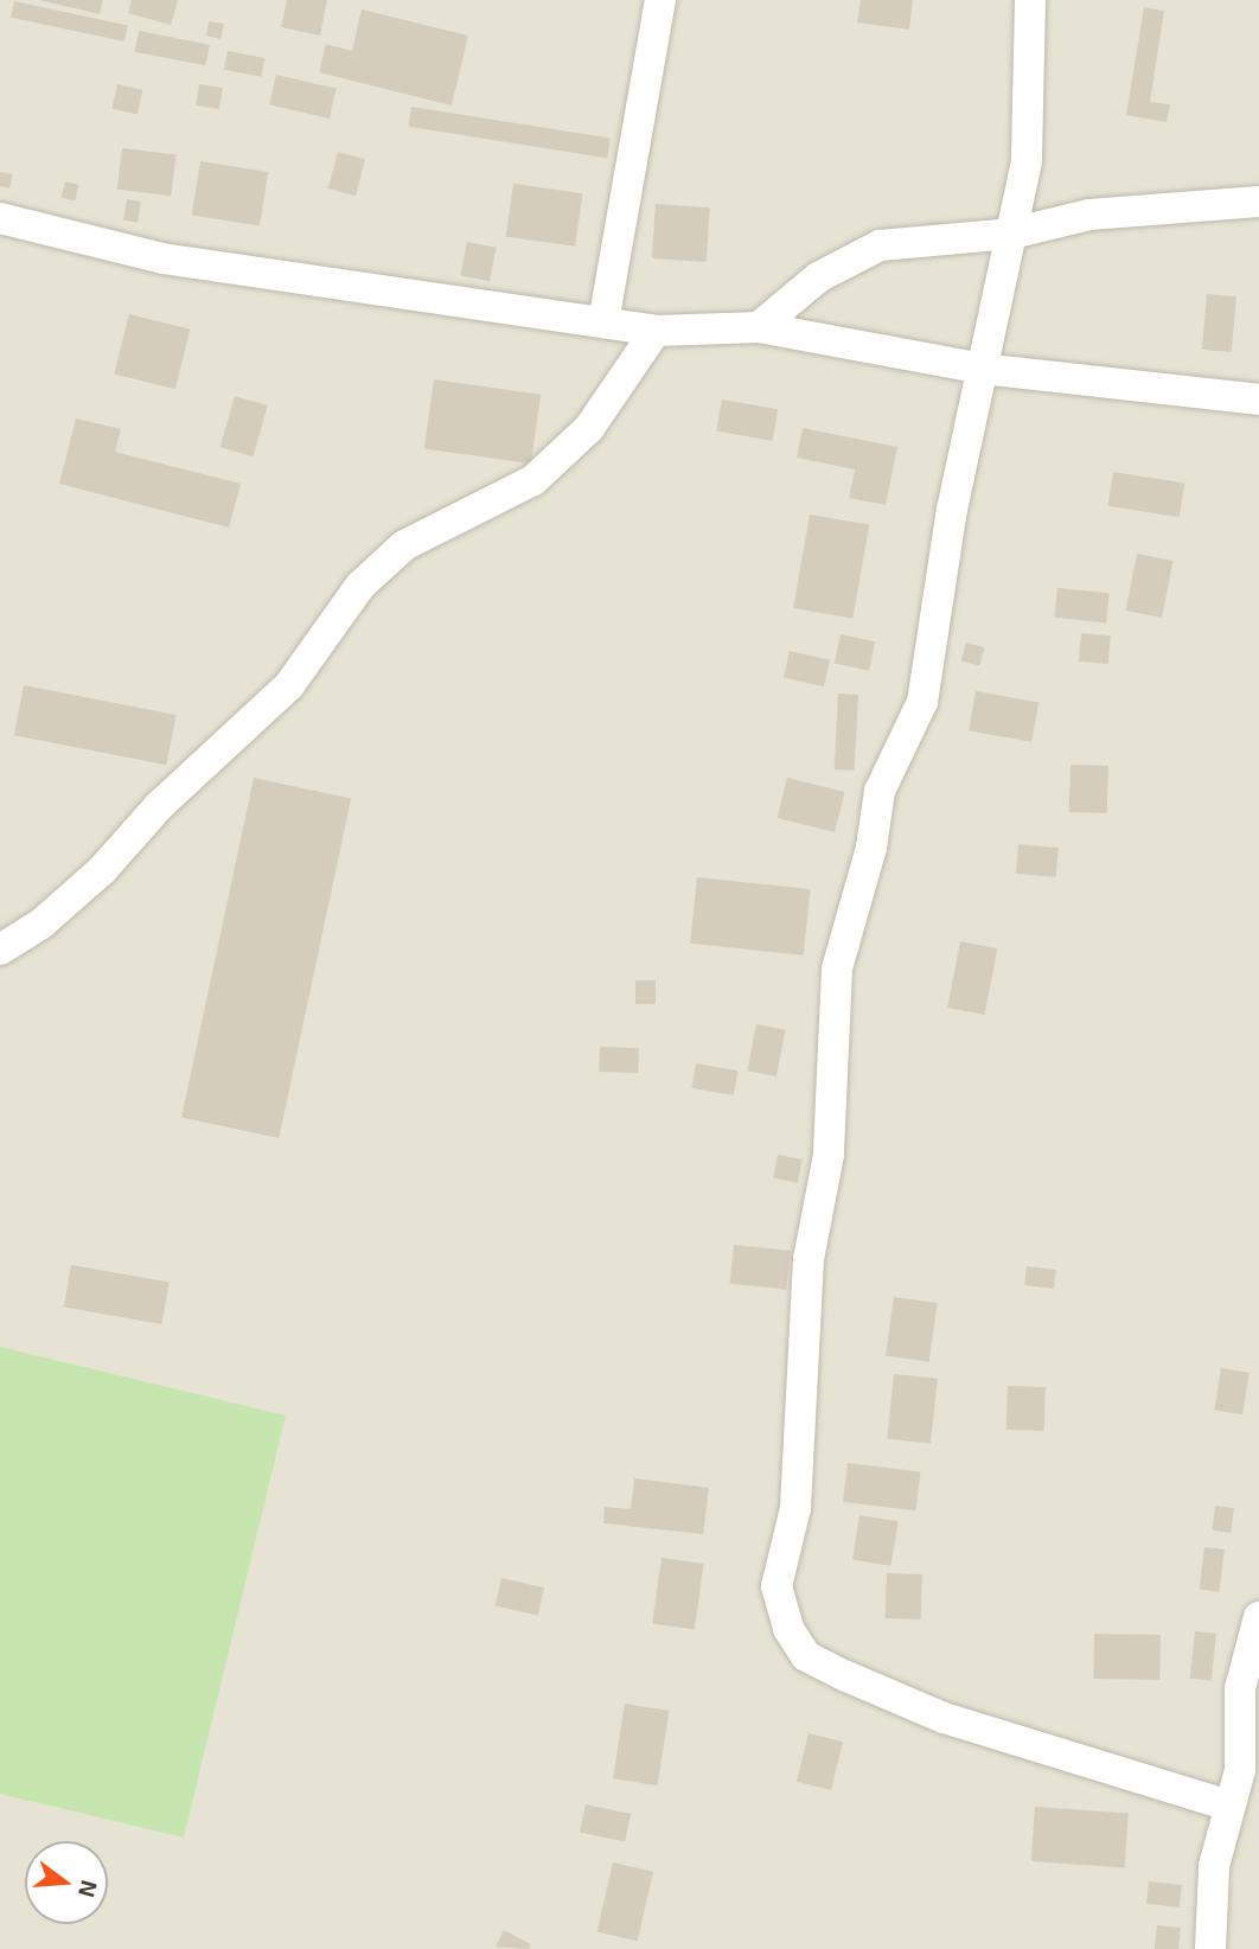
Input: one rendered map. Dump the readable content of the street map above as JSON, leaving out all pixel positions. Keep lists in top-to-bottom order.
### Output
{
  "north": "right"
}
